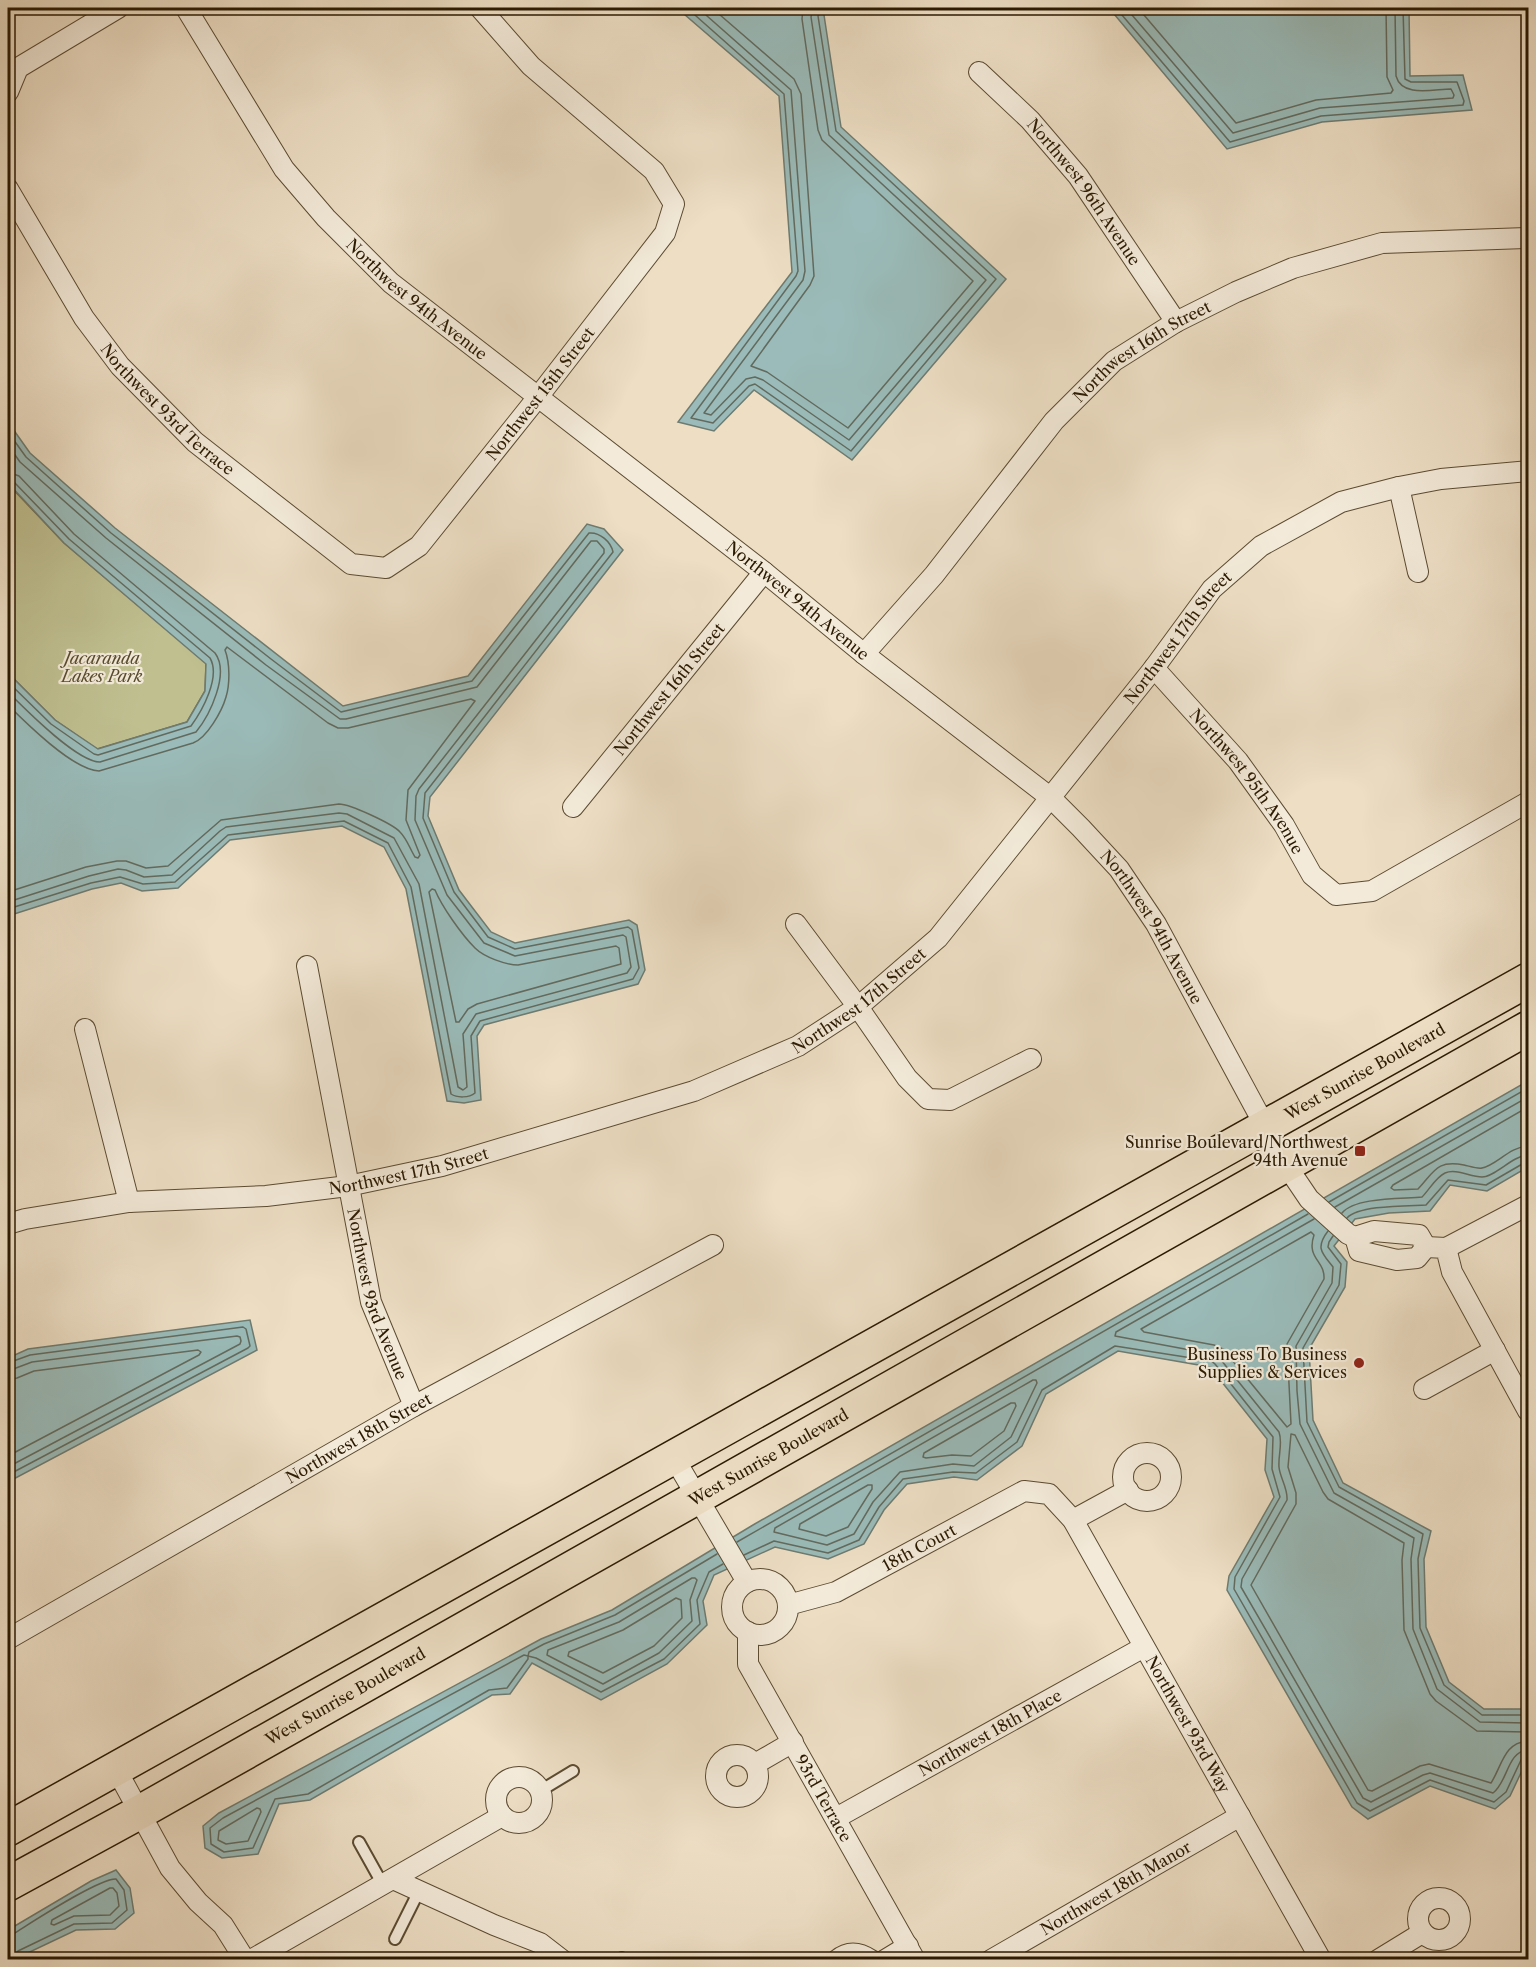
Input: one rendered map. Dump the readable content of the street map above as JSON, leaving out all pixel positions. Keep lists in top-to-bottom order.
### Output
{
  "streets": {
    "highway": ["West Sunrise Boulevard"],
    "street": [
      "Northwest 96th Avenue",
      "Northwest 94th Avenue",
      "Northwest 16th Street",
      "Northwest 15th Street",
      "Northwest 93rd Terrace",
      "Northwest 17th Street",
      "Northwest 95th Avenue",
      "Northwest 93rd Avenue",
      "Northwest 18th Street",
      "18th Court",
      "Northwest 93rd Way",
      "Northwest 18th Place",
      "93rd Terrace",
      "Northwest 18th Manor"
    ]
  },
  "crossings": [
    ["Northwest 96th Avenue", "Northwest 16th Street"],
    ["Northwest 94th Avenue", "Northwest 16th Street"],
    ["Northwest 94th Avenue", "Northwest 15th Street"],
    ["Northwest 94th Avenue", "Northwest 17th Street"],
    ["Northwest 94th Avenue", "West Sunrise Boulevard"],
    ["Northwest 15th Street", "Northwest 93rd Terrace"],
    ["Northwest 17th Street", "Northwest 95th Avenue"],
    ["Northwest 17th Street", "Northwest 93rd Avenue"],
    ["Northwest 93rd Avenue", "Northwest 18th Street"],
    ["18th Court", "Northwest 93rd Way"],
    ["18th Court", "93rd Terrace"],
    ["Northwest 93rd Way", "Northwest 18th Place"],
    ["Northwest 93rd Way", "Northwest 18th Manor"],
    ["Northwest 18th Place", "93rd Terrace"]
  ],
  "parks": ["Jacaranda Lakes Park"],
  "places": {
    "transit": ["Sunrise Boulevard/Northwest 94th Avenue"],
    "other": ["Business To Business Supplies & Services"]
  }
}
